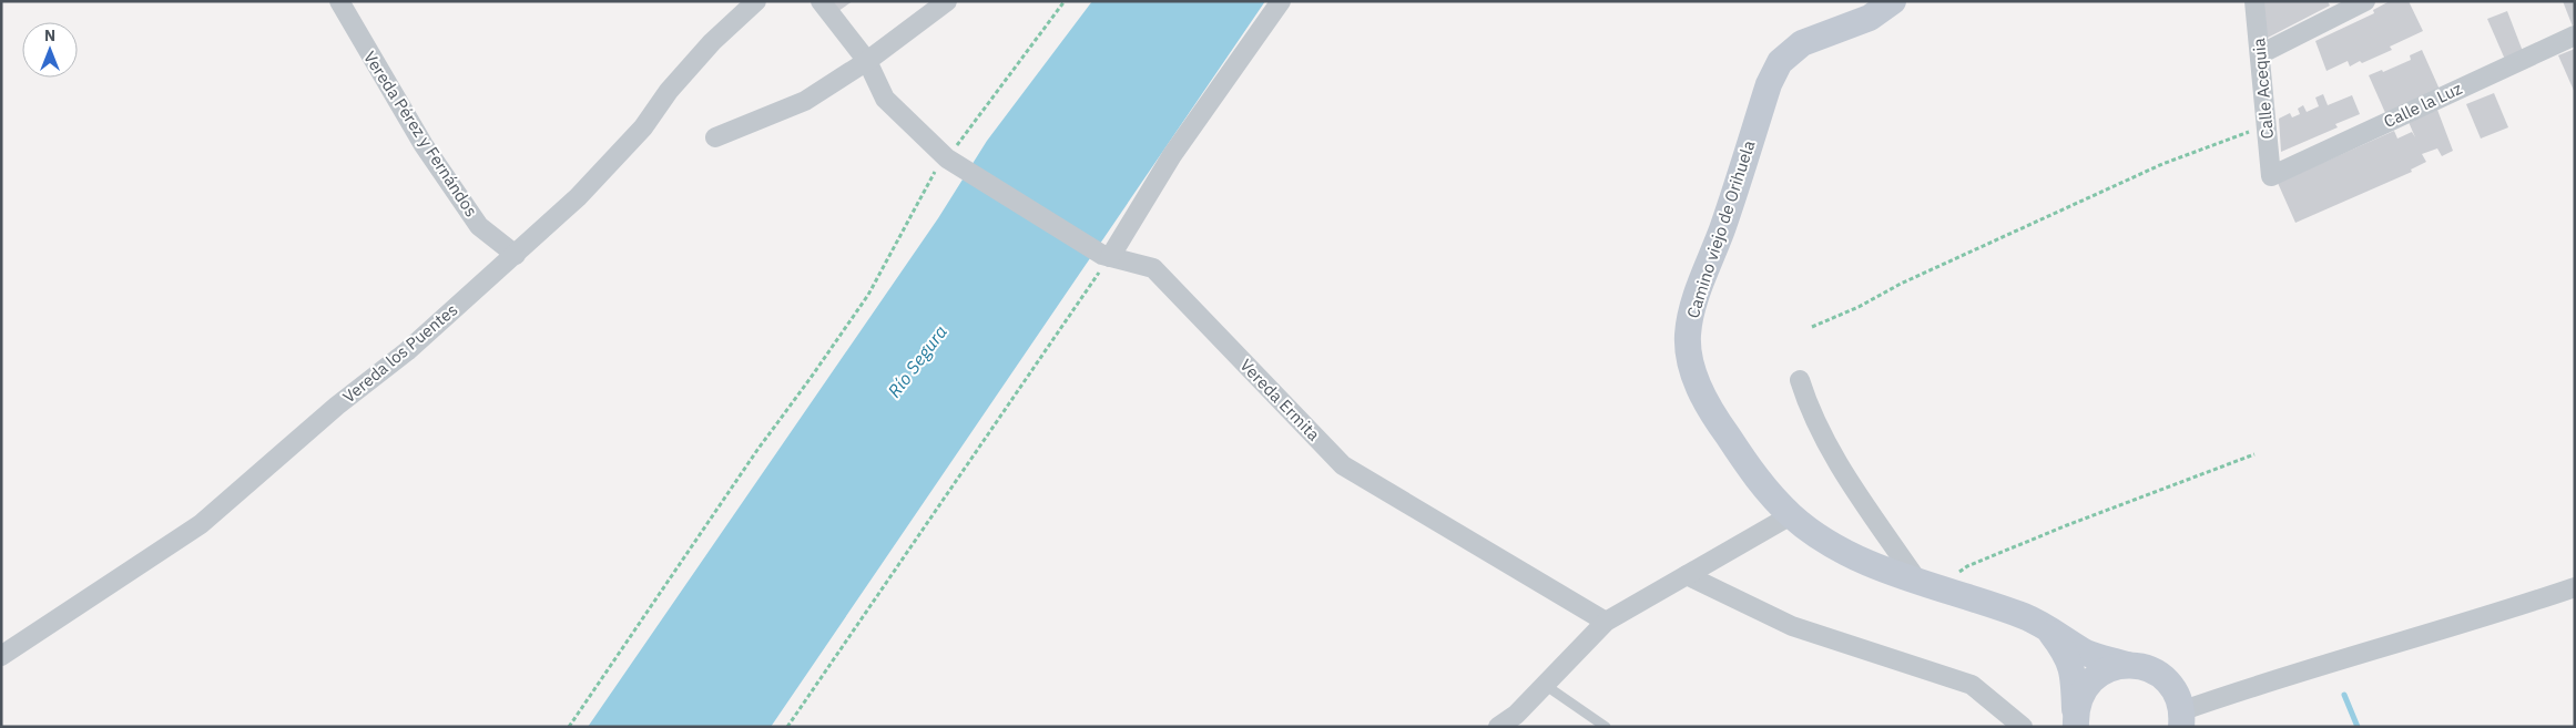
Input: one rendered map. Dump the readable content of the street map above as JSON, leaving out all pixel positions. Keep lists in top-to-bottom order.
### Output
{
  "streets": {
    "main road": ["Camino viejo de Orihuela"],
    "street": [
      "Calle Acequia",
      "Calle la Luz",
      "Vereda Pérez y Fernándos",
      "Vereda los Puentes",
      "Vereda Ermita"
    ]
  },
  "crossings": [
    ["Calle Acequia", "Calle la Luz"],
    ["Vereda Pérez y Fernándos", "Vereda los Puentes"]
  ],
  "water": ["Río Segura"],
  "north": "top"
}
